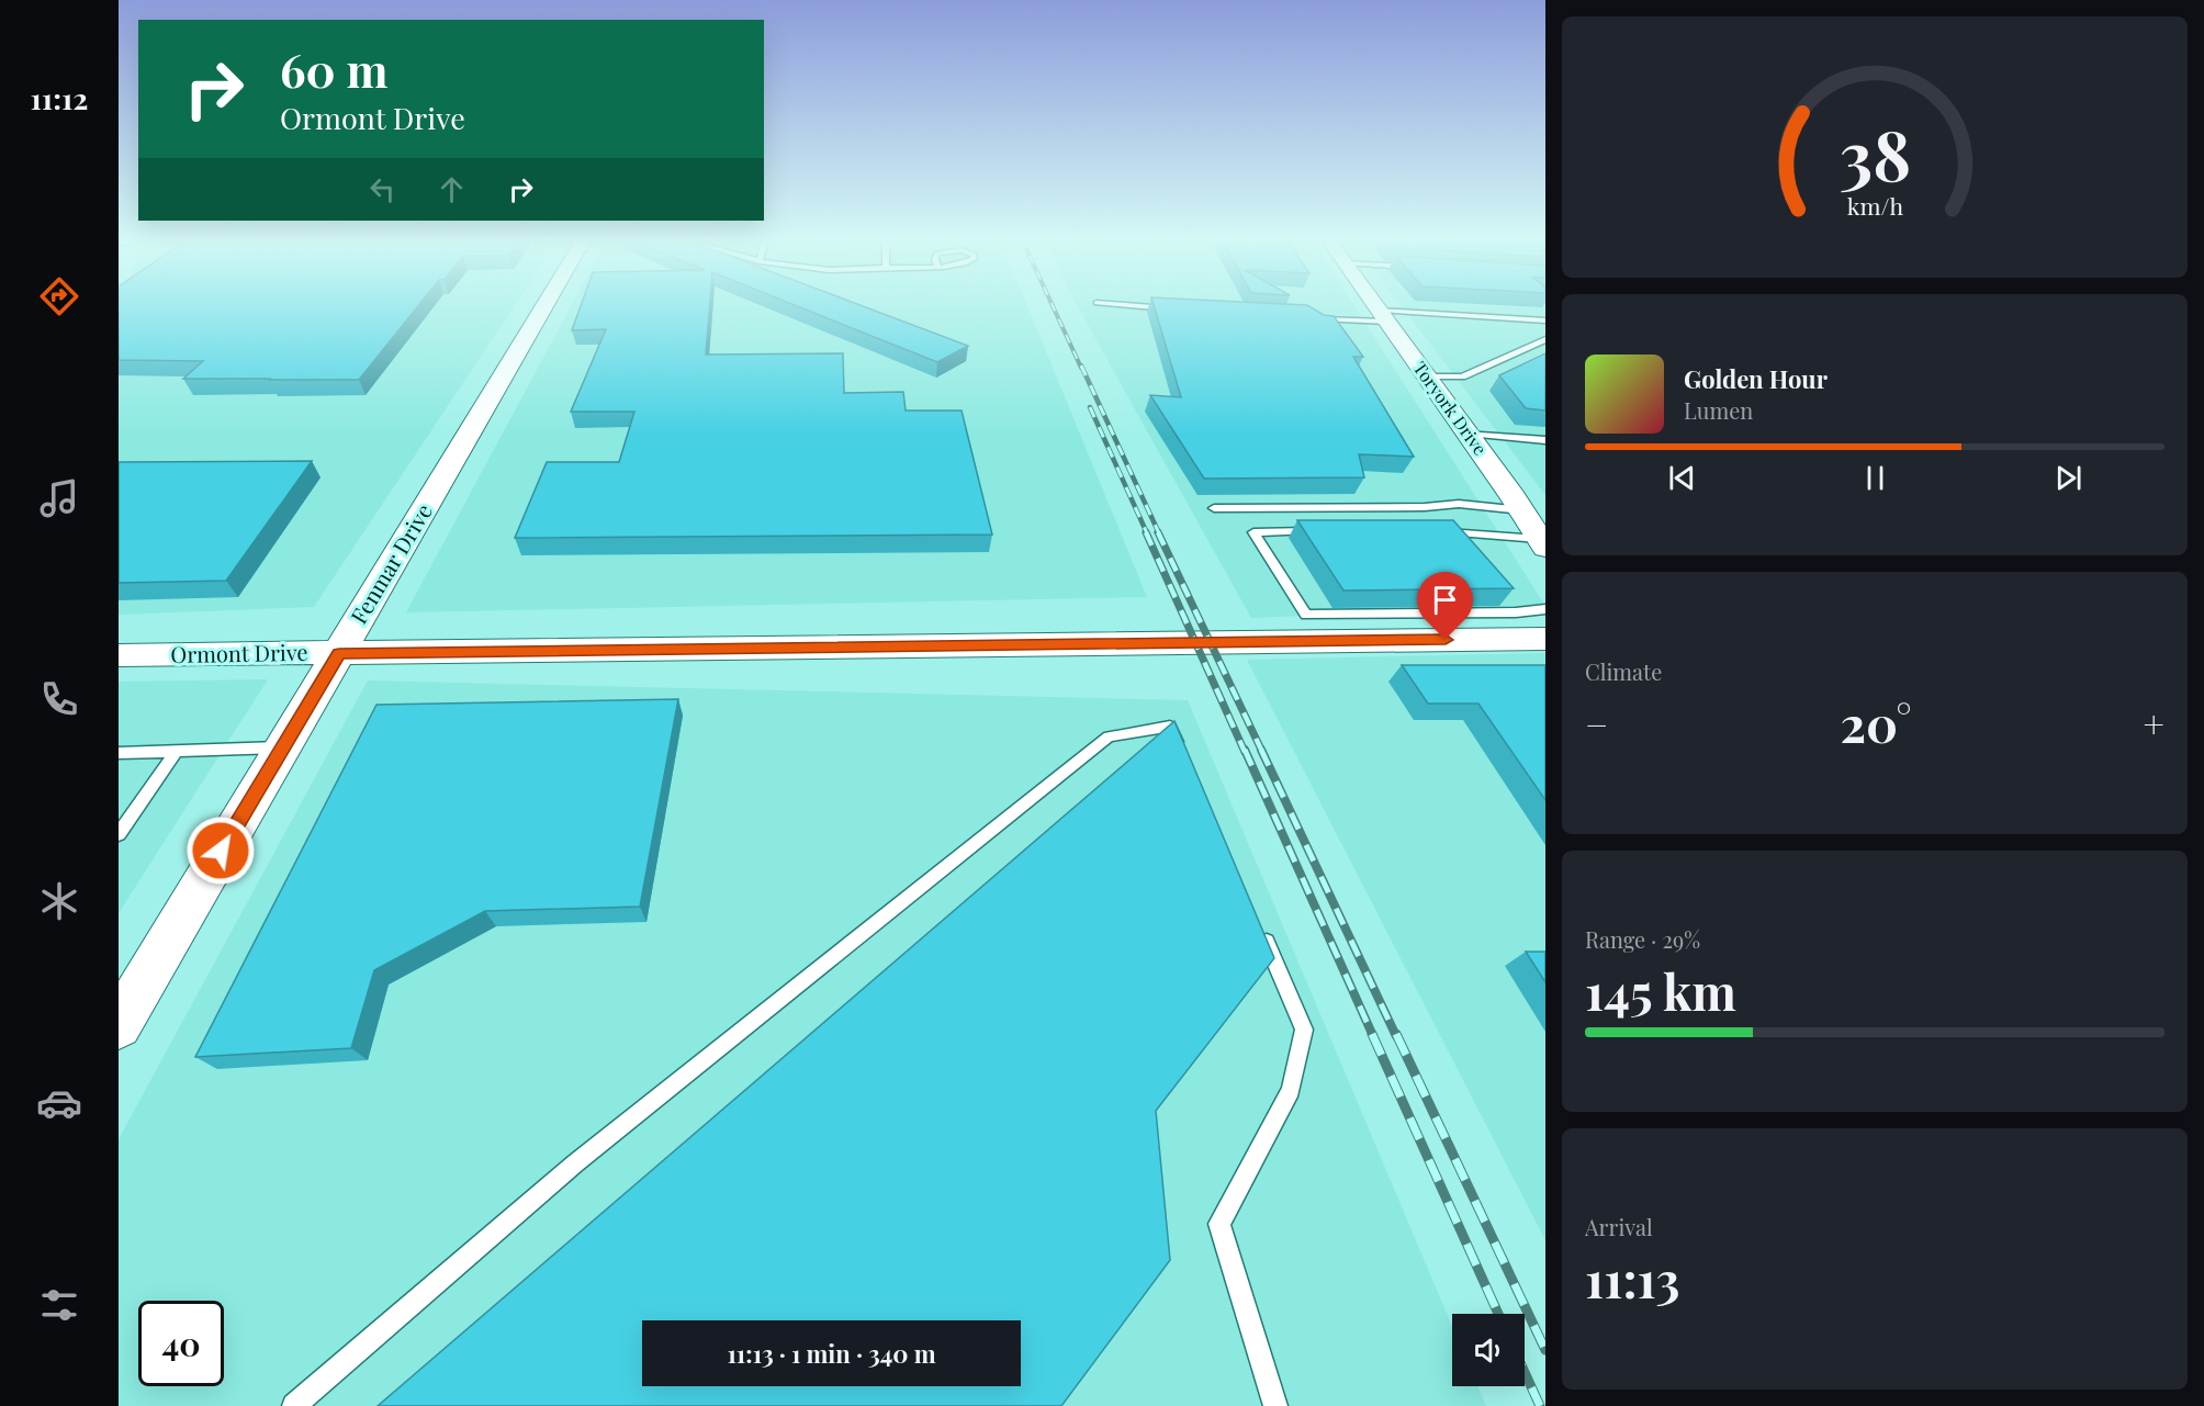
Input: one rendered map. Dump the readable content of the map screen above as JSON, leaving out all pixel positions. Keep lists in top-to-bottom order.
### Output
{
  "streets": {
    "street": ["Toryork Drive", "Fenmar Drive", "Ormont Drive"]
  },
  "crossings": [
    ["Fenmar Drive", "Ormont Drive"]
  ],
  "page": {
    "tabs": "11:12",
    "turn": ["60 m", "Ormont Drive"],
    "song": ["Golden Hour", "Lumen"],
    "tile": [
      "Climate",
      ["Range · 29%", "145 km"],
      ["Arrival", "11:13"]
    ],
    "heat": ["−", "20°", "+"],
    "limit": "40",
    "trip": "11:13 · 1 min · 340 m",
    "gauge": ["38", "km/h"]
  }
}
